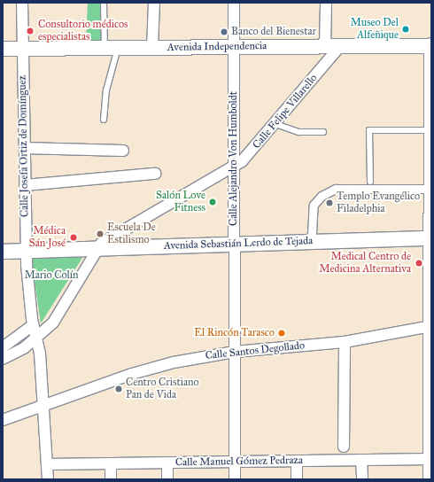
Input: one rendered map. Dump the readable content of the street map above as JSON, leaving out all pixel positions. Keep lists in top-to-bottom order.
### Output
{
  "streets": {
    "main road": ["Avenida Independencia", "Avenida Sebastián Lerdo de Tejada"],
    "street": [
      "Calle Felipe Villarello",
      "Calle Josefa Ortiz de Domínguez",
      "Calle Alejandro Von Humboldt",
      "Calle Santos Degollado",
      "Calle Manuel Gómez Pedraza"
    ]
  },
  "crossings": [
    ["Avenida Independencia", "Calle Felipe Villarello"],
    ["Avenida Independencia", "Calle Josefa Ortiz de Domínguez"],
    ["Avenida Independencia", "Calle Alejandro Von Humboldt"],
    ["Calle Felipe Villarello", "Calle Alejandro Von Humboldt"],
    ["Calle Felipe Villarello", "Avenida Sebastián Lerdo de Tejada"],
    ["Calle Josefa Ortiz de Domínguez", "Avenida Sebastián Lerdo de Tejada"],
    ["Calle Josefa Ortiz de Domínguez", "Calle Santos Degollado"],
    ["Calle Josefa Ortiz de Domínguez", "Calle Manuel Gómez Pedraza"],
    ["Calle Alejandro Von Humboldt", "Avenida Sebastián Lerdo de Tejada"],
    ["Calle Alejandro Von Humboldt", "Calle Santos Degollado"],
    ["Calle Alejandro Von Humboldt", "Calle Manuel Gómez Pedraza"]
  ],
  "parks": ["Mario Colín"],
  "places": [
    "Museo Del Alfeñique",
    "Consultorio médicos especialistas",
    "Banco del Bienestar",
    "Salón Love Fitness",
    "Templo Evangélico Filadelphia",
    "Escuela De Estilismo",
    "Médica Sán José",
    "Medical Centro de Medicina Alternativa",
    "El Rincón Tarasco",
    "Centro Cristiano Pan de Vida"
  ]
}
